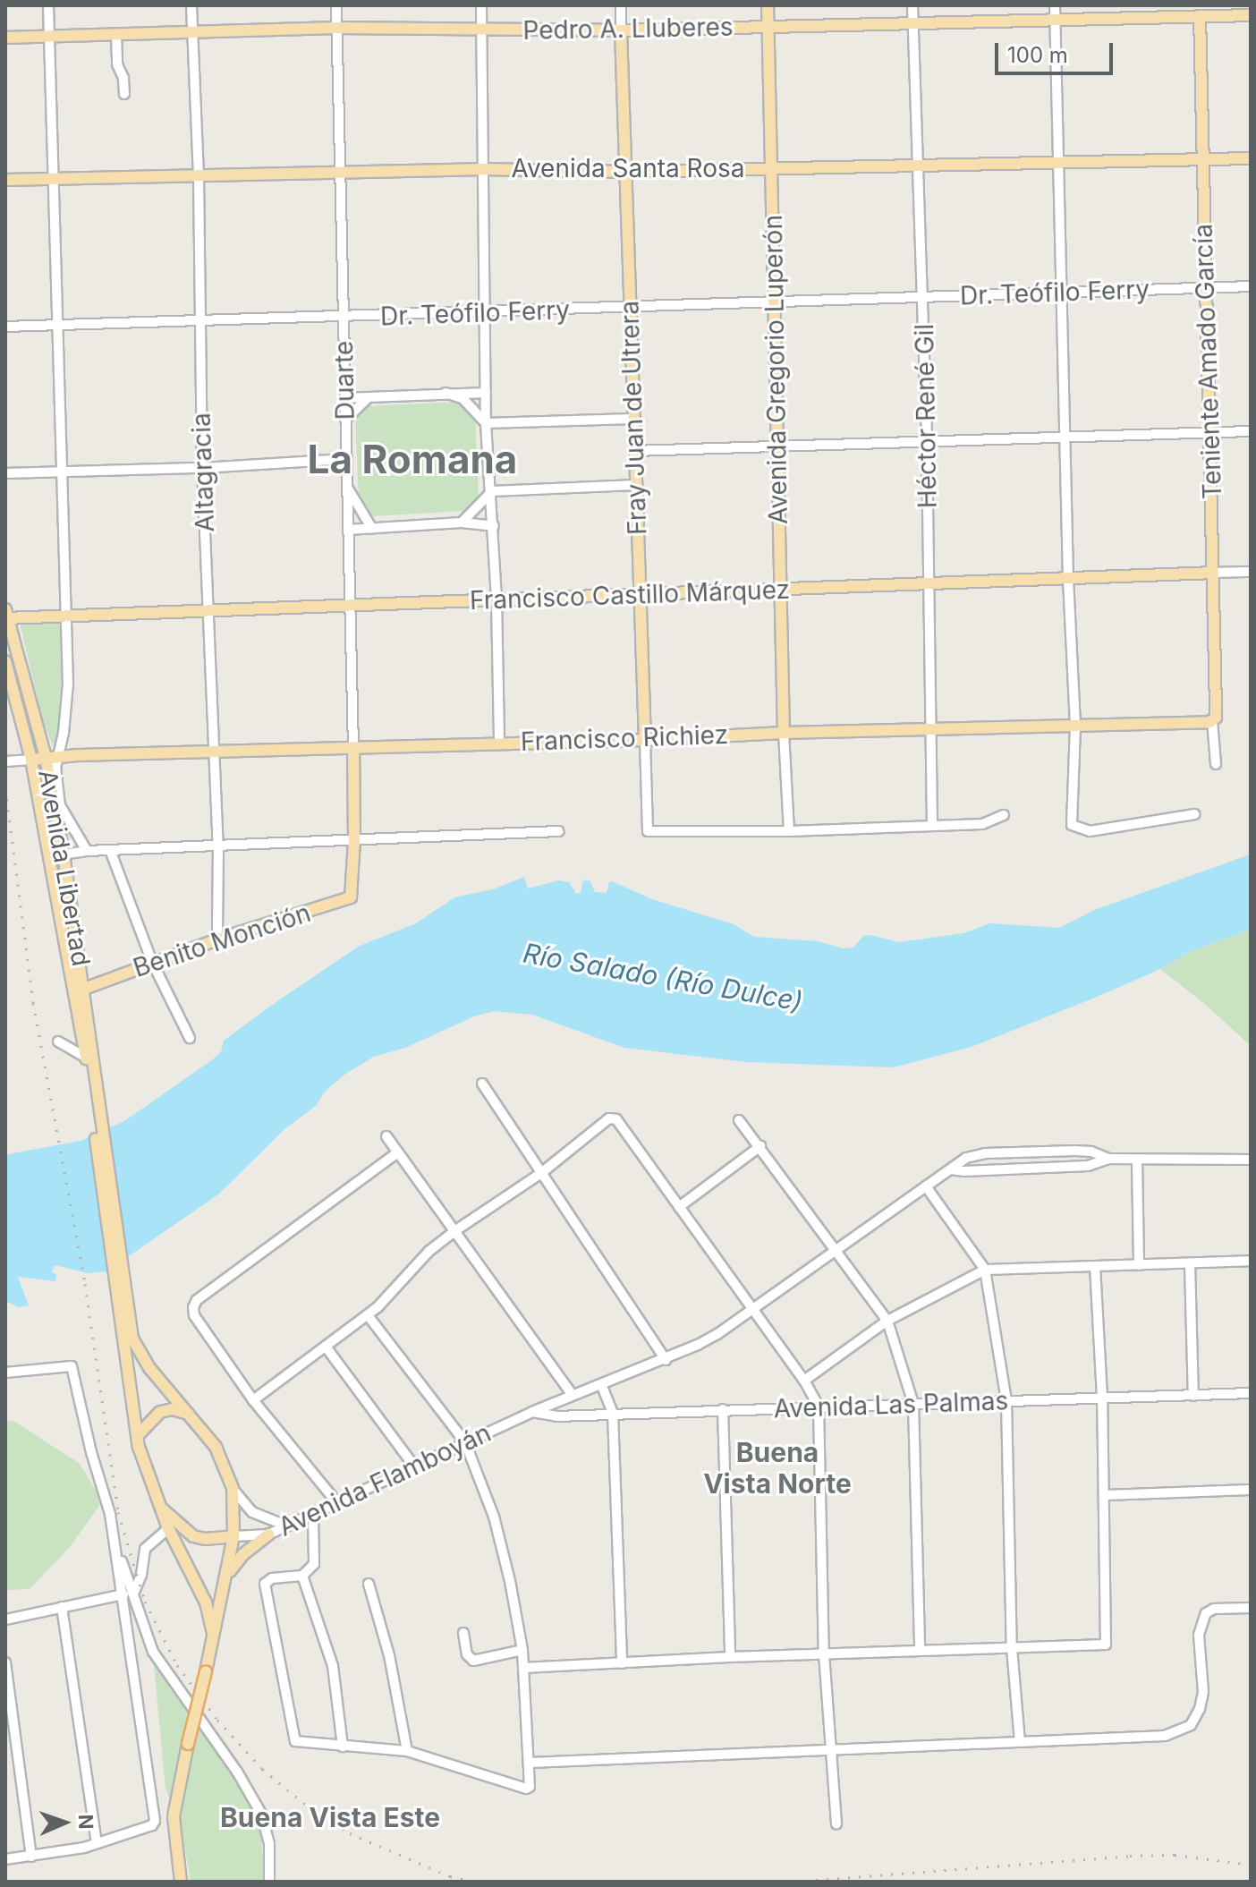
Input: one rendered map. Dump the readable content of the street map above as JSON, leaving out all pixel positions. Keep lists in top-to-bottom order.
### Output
{
  "streets": {
    "main road": [
      "Pedro A. Lluberes",
      "Avenida Santa Rosa",
      "Teniente Amado García",
      "Avenida Gregorio Luperón",
      "Duarte",
      "Fray Juan de Utrera",
      "Francisco Castillo Márquez",
      "Francisco Richiez",
      "Avenida Libertad",
      "Benito Monción"
    ],
    "street": [
      "Dr. Teófilo Ferry",
      "Héctor René Gil",
      "Altagracia",
      "Avenida Las Palmas",
      "Avenida Flamboyán"
    ]
  },
  "crossings": [
    ["Pedro A. Lluberes", "Teniente Amado García"],
    ["Pedro A. Lluberes", "Avenida Gregorio Luperón"],
    ["Pedro A. Lluberes", "Duarte"],
    ["Pedro A. Lluberes", "Héctor René Gil"],
    ["Pedro A. Lluberes", "Fray Juan de Utrera"],
    ["Pedro A. Lluberes", "Altagracia"],
    ["Avenida Santa Rosa", "Teniente Amado García"],
    ["Avenida Santa Rosa", "Avenida Gregorio Luperón"],
    ["Avenida Santa Rosa", "Duarte"],
    ["Avenida Santa Rosa", "Héctor René Gil"],
    ["Avenida Santa Rosa", "Fray Juan de Utrera"],
    ["Avenida Santa Rosa", "Altagracia"],
    ["Dr. Teófilo Ferry", "Teniente Amado García"],
    ["Dr. Teófilo Ferry", "Avenida Gregorio Luperón"],
    ["Dr. Teófilo Ferry", "Duarte"],
    ["Dr. Teófilo Ferry", "Héctor René Gil"],
    ["Dr. Teófilo Ferry", "Fray Juan de Utrera"],
    ["Dr. Teófilo Ferry", "Altagracia"],
    ["Teniente Amado García", "Francisco Castillo Márquez"],
    ["Teniente Amado García", "Francisco Richiez"],
    ["Avenida Gregorio Luperón", "Francisco Castillo Márquez"],
    ["Avenida Gregorio Luperón", "Francisco Richiez"],
    ["Duarte", "Francisco Castillo Márquez"],
    ["Duarte", "Francisco Richiez"],
    ["Duarte", "Benito Monción"],
    ["Héctor René Gil", "Francisco Castillo Márquez"],
    ["Héctor René Gil", "Francisco Richiez"],
    ["Fray Juan de Utrera", "Francisco Castillo Márquez"],
    ["Fray Juan de Utrera", "Francisco Richiez"],
    ["Altagracia", "Francisco Castillo Márquez"],
    ["Altagracia", "Francisco Richiez"],
    ["Altagracia", "Benito Monción"],
    ["Francisco Castillo Márquez", "Avenida Libertad"],
    ["Francisco Richiez", "Avenida Libertad"],
    ["Avenida Libertad", "Benito Monción"],
    ["Avenida Las Palmas", "Avenida Flamboyán"]
  ],
  "districts": ["La Romana", "Buena Vista Norte", "Buena Vista Este"],
  "water": ["Río Salado (Río Dulce)"],
  "scale_bar": "100 m",
  "north": "right"
}
